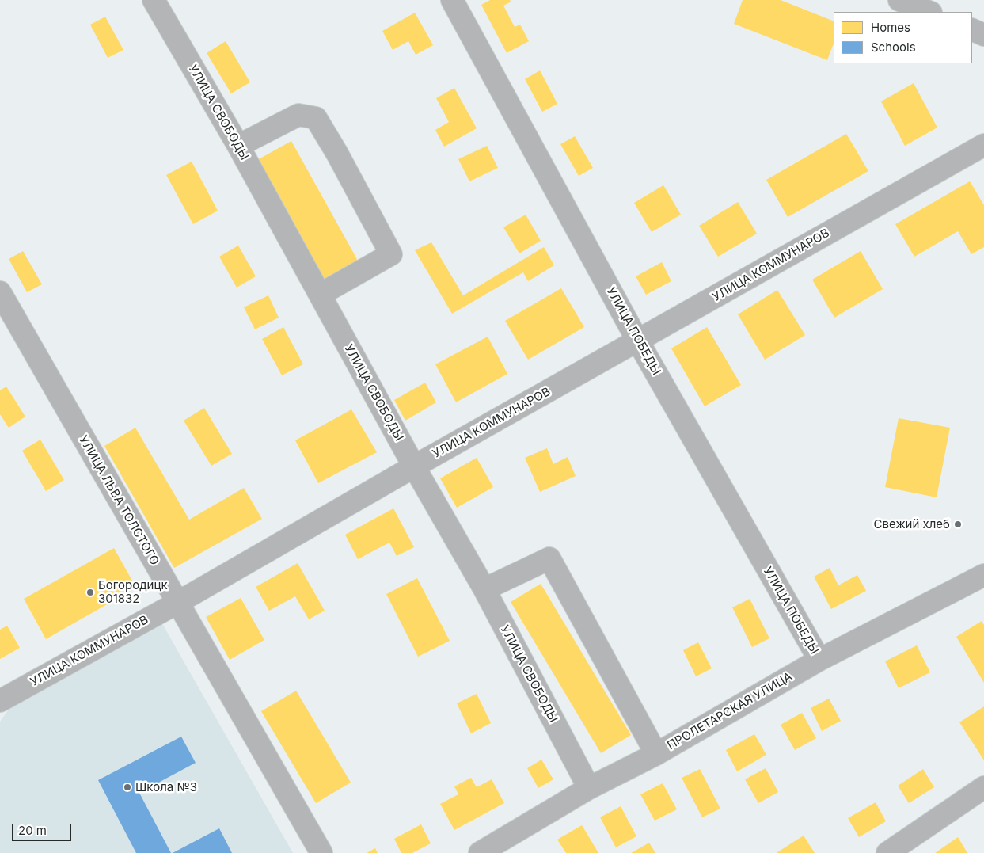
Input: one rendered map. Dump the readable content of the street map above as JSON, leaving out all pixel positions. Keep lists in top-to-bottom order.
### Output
{
  "streets": {
    "street": [
      "УЛИЦА СВОБОДЫ",
      "УЛИЦА КОММУНАРОВ",
      "УЛИЦА ПОБЕДЫ",
      "УЛИЦА ЛЬВА ТОЛСТОГО",
      "ПРОЛЕТАРСКАЯ УЛИЦА"
    ]
  },
  "crossings": [
    ["УЛИЦА СВОБОДЫ", "УЛИЦА КОММУНАРОВ"],
    ["УЛИЦА СВОБОДЫ", "ПРОЛЕТАРСКАЯ УЛИЦА"],
    ["УЛИЦА КОММУНАРОВ", "УЛИЦА ПОБЕДЫ"],
    ["УЛИЦА КОММУНАРОВ", "УЛИЦА ЛЬВА ТОЛСТОГО"],
    ["УЛИЦА ПОБЕДЫ", "ПРОЛЕТАРСКАЯ УЛИЦА"]
  ],
  "places": ["Свежий хлеб", "Богородицк 301832", "Школа №3"],
  "legend": ["Homes", "Schools"],
  "scale_bar": "20 m"
}
